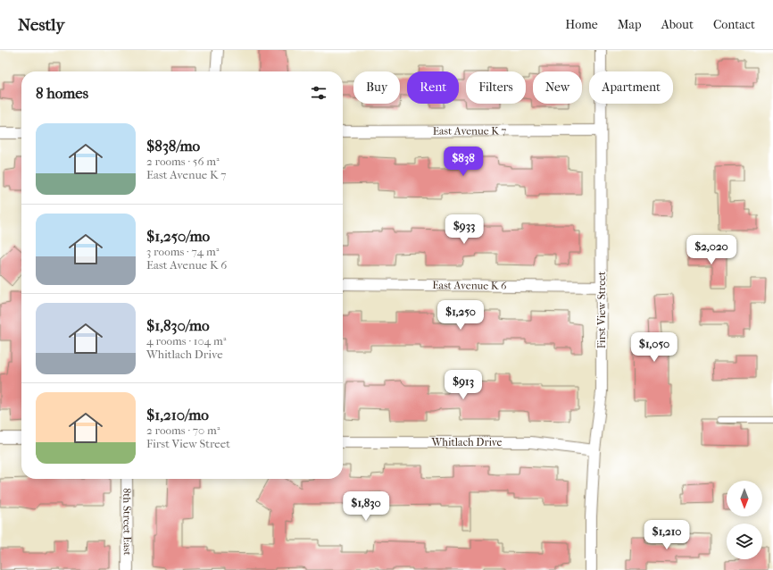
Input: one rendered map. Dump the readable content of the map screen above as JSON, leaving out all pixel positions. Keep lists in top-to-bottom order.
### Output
{
  "streets": {
    "street": [
      "East Avenue K 7",
      "East Avenue K 6",
      "First View Street",
      "Whitlach Drive",
      "8th Street East"
    ]
  },
  "crossings": [
    ["East Avenue K 7", "First View Street"],
    ["East Avenue K 6", "First View Street"],
    ["First View Street", "Whitlach Drive"]
  ],
  "north": "bottom",
  "page": {
    "header": "Nestly",
    "nav": [
      "Home",
      "Map",
      "About",
      "Contact"
    ],
    "chip": [
      "Buy",
      "Rent",
      "Filters",
      "New",
      "Apartment"
    ],
    "heading": "8 homes",
    "list": [
      {
        "name": "$838/mo",
        "note": "2 rooms · 56 m² · East Avenue K 7"
      },
      {
        "name": "$1,250/mo",
        "note": "3 rooms · 74 m² · East Avenue K 6"
      },
      {
        "name": "$1,830/mo",
        "note": "4 rooms · 104 m² · Whitlach Drive"
      },
      {
        "name": "$1,210/mo",
        "note": "2 rooms · 70 m² · First View Street"
      }
    ],
    "price": [
      "$838",
      "$933",
      "$2,020",
      "$1,250",
      "$1,050",
      "$913",
      "$1,830",
      "$1,210"
    ]
  }
}
